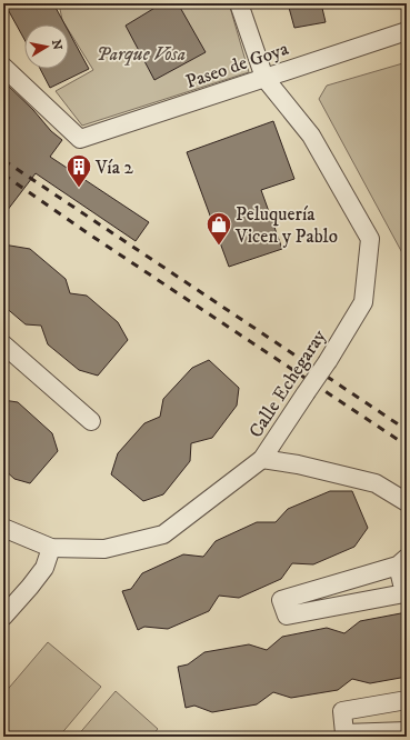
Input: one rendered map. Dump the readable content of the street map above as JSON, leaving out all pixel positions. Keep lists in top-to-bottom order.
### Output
{
  "streets": {
    "street": ["Paseo de Goya", "Calle Echegaray"]
  },
  "crossings": [
    ["Paseo de Goya", "Calle Echegaray"]
  ],
  "parks": ["Parque Vosa"],
  "places": {
    "building": ["Vía 2"],
    "shop": ["Peluquería Vicen y Pablo"]
  },
  "north": "right"
}
